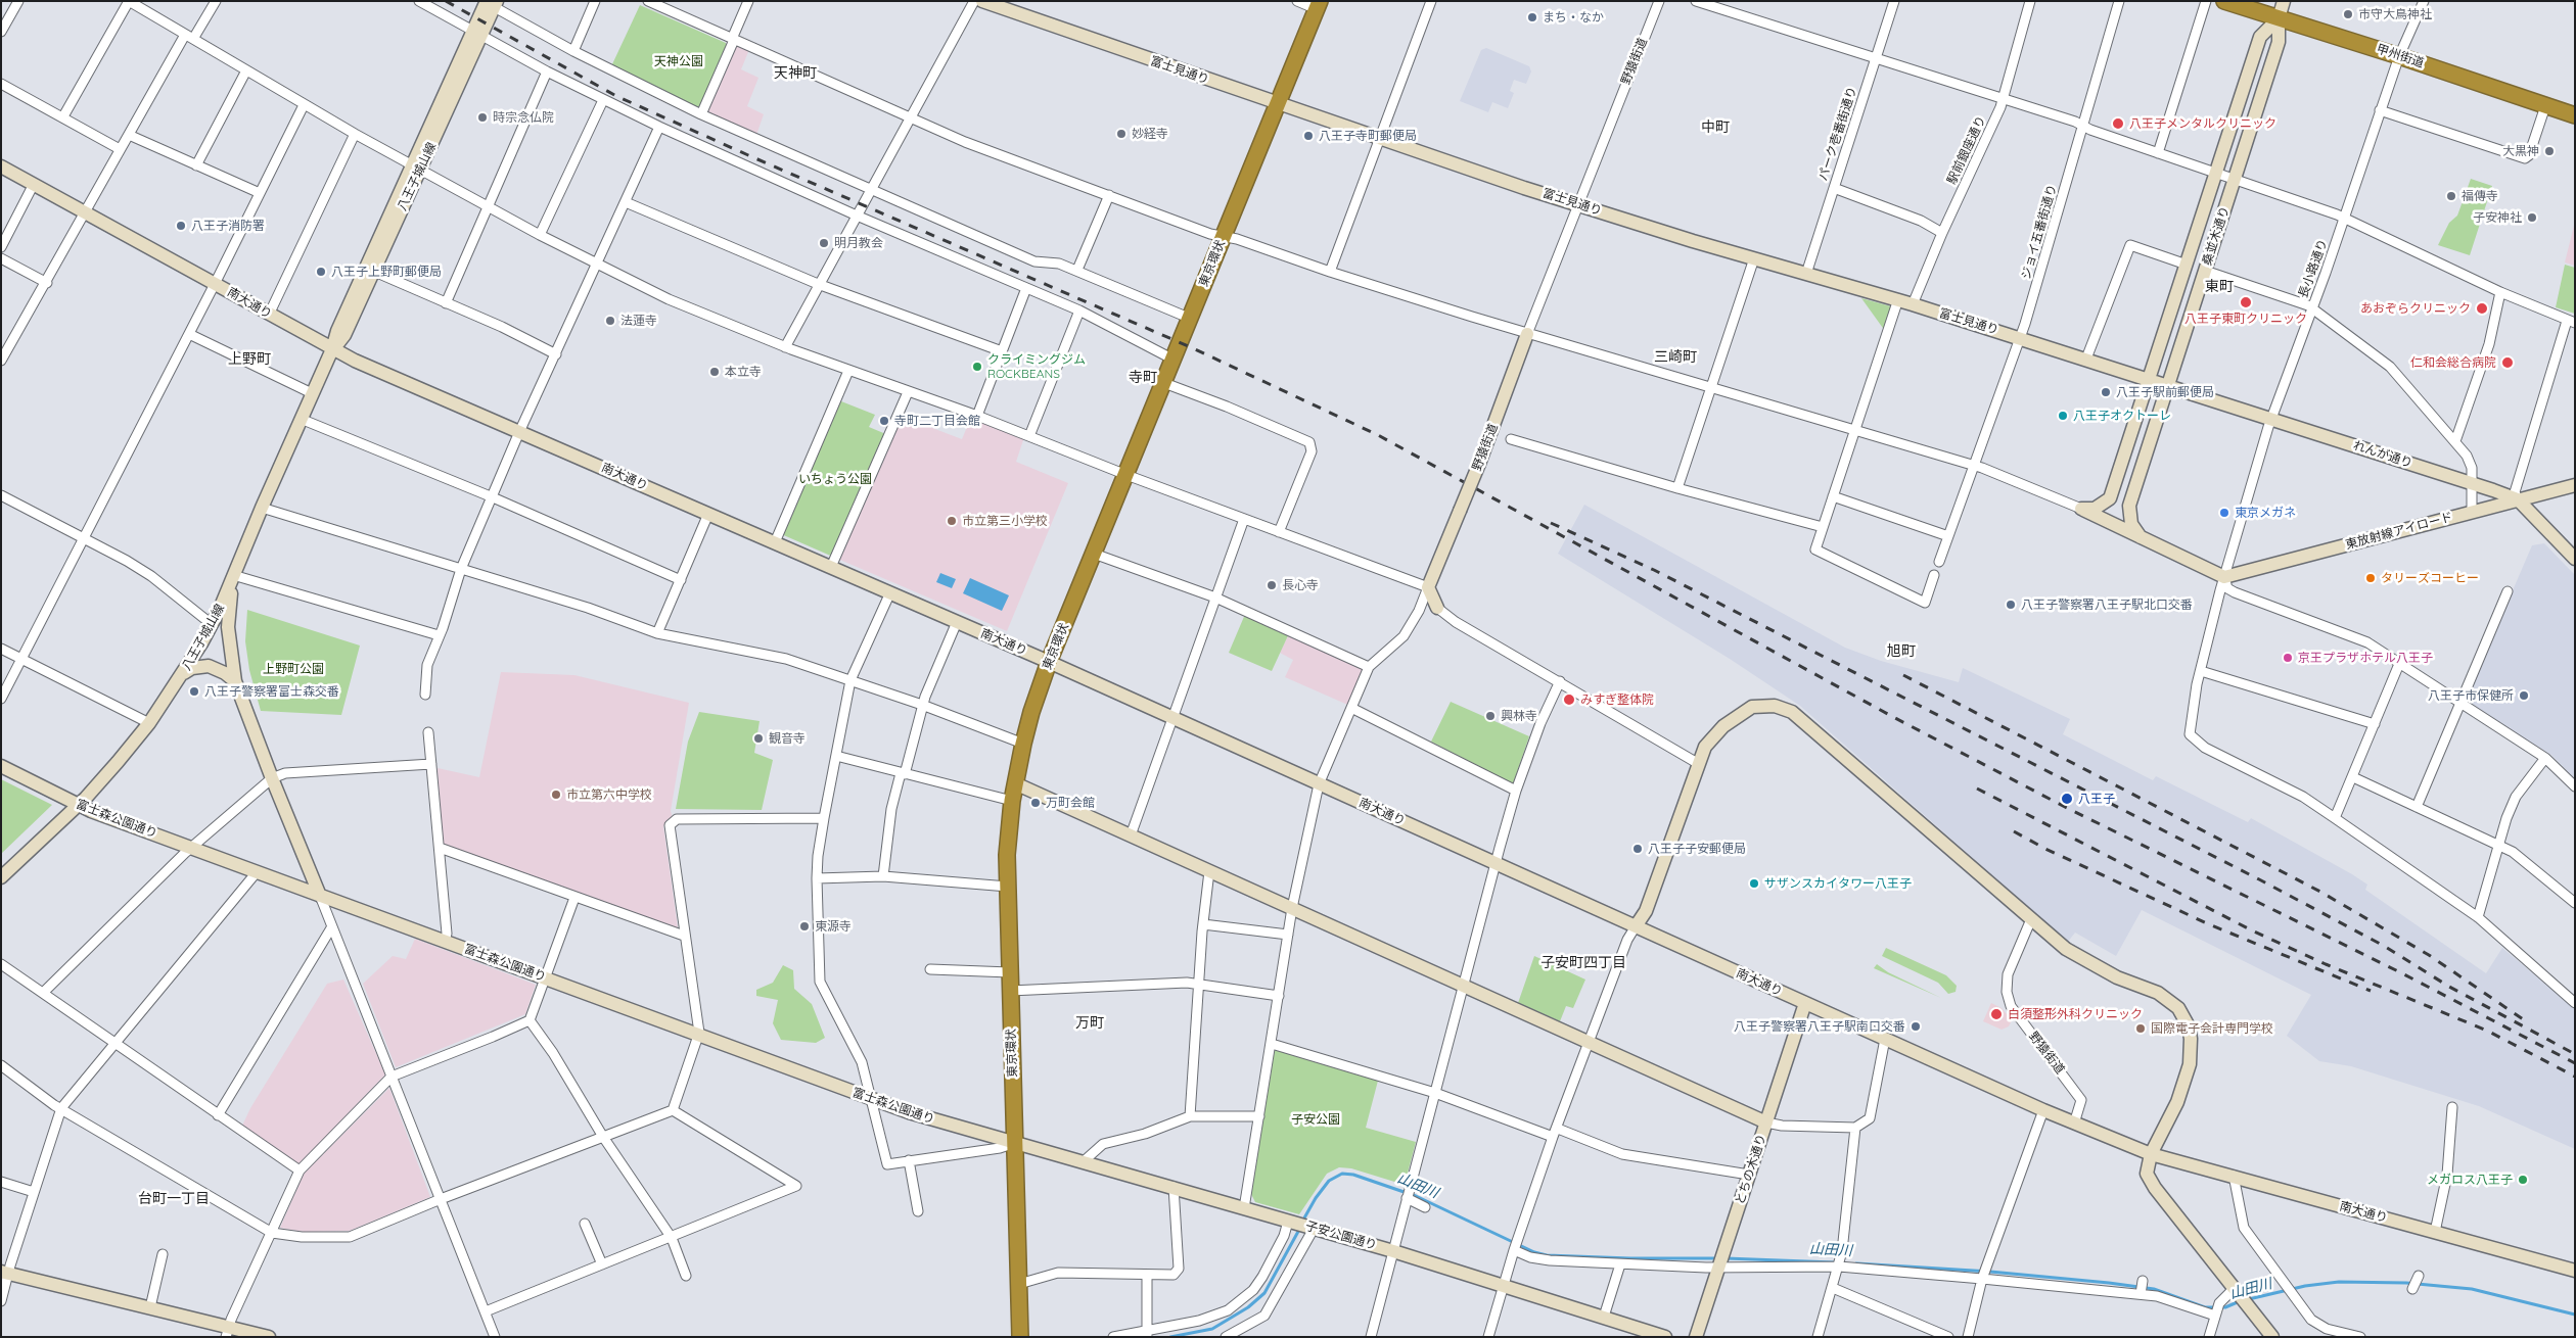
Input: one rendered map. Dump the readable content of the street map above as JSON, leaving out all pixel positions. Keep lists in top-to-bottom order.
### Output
{
  "streets": {
    "highway": ["甲州街道", "東京環状"],
    "street": [
      "野猿街道",
      "富士見通り",
      "パーク壱番街通り",
      "駅前銀座通り",
      "八王子城山線",
      "ジョイ五番街通り",
      "桑並木通り",
      "長小路通り",
      "南大通り",
      "れんが通り",
      "東放射線アイロード",
      "富士森公園通り",
      "とちの木通り",
      "子安公園通り"
    ]
  },
  "crossings": [
    ["甲州街道", "桑並木通り"],
    ["甲州街道", "長小路通り"],
    ["野猿街道", "富士見通り"],
    ["野猿街道", "南大通り"],
    ["富士見通り", "パーク壱番街通り"],
    ["富士見通り", "駅前銀座通り"],
    ["富士見通り", "ジョイ五番街通り"],
    ["富士見通り", "桑並木通り"],
    ["富士見通り", "東京環状"],
    ["富士見通り", "れんが通り"],
    ["八王子城山線", "南大通り"],
    ["八王子城山線", "富士森公園通り"],
    ["桑並木通り", "れんが通り"],
    ["東京環状", "南大通り"],
    ["東京環状", "富士森公園通り"],
    ["東京環状", "子安公園通り"],
    ["長小路通り", "れんが通り"],
    ["長小路通り", "東放射線アイロード"],
    ["南大通り", "とちの木通り"],
    ["れんが通り", "東放射線アイロード"],
    ["富士森公園通り", "子安公園通り"]
  ],
  "districts": [
    "天神町",
    "中町",
    "東町",
    "三崎町",
    "上野町",
    "寺町",
    "旭町",
    "子安町四丁目",
    "万町",
    "台町一丁目"
  ],
  "water": ["山田川"],
  "parks": [
    "天神公園",
    "いちょう公園",
    "上野町公園",
    "子安公園"
  ],
  "places": [
    "市守大鳥神社",
    "まち・なか",
    "時宗念仏院",
    "八王子メンタルクリニック",
    "妙経寺",
    "八王子寺町郵便局",
    "大黒神",
    "福傳寺",
    "子安神社",
    "八王子消防署",
    "明月教会",
    "八王子上野町郵便局",
    "八王子東町クリニック",
    "あおぞらクリニック",
    "法蓮寺",
    "仁和会総合病院",
    "クライミングジム ROCKBEANS",
    "本立寺",
    "八王子駅前郵便局",
    "八王子オクトーレ",
    "寺町二丁目会館",
    "東京メガネ",
    "市立第三小学校",
    "タリーズコーヒー",
    "長心寺",
    "八王子警察署八王子駅北口交番",
    "京王プラザホテル八王子",
    "八王子警察署富士森交番",
    "八王子市保健所",
    "みすぎ整体院",
    "興林寺",
    "観音寺",
    "市立第六中学校",
    "八王子",
    "万町会館",
    "八王子子安郵便局",
    "サザンスカイタワー八王子",
    "東源寺",
    "白須整形外科クリニック",
    "八王子警察署八王子駅南口交番",
    "国際電子会計専門学校",
    "メガロス八王子"
  ]
}
